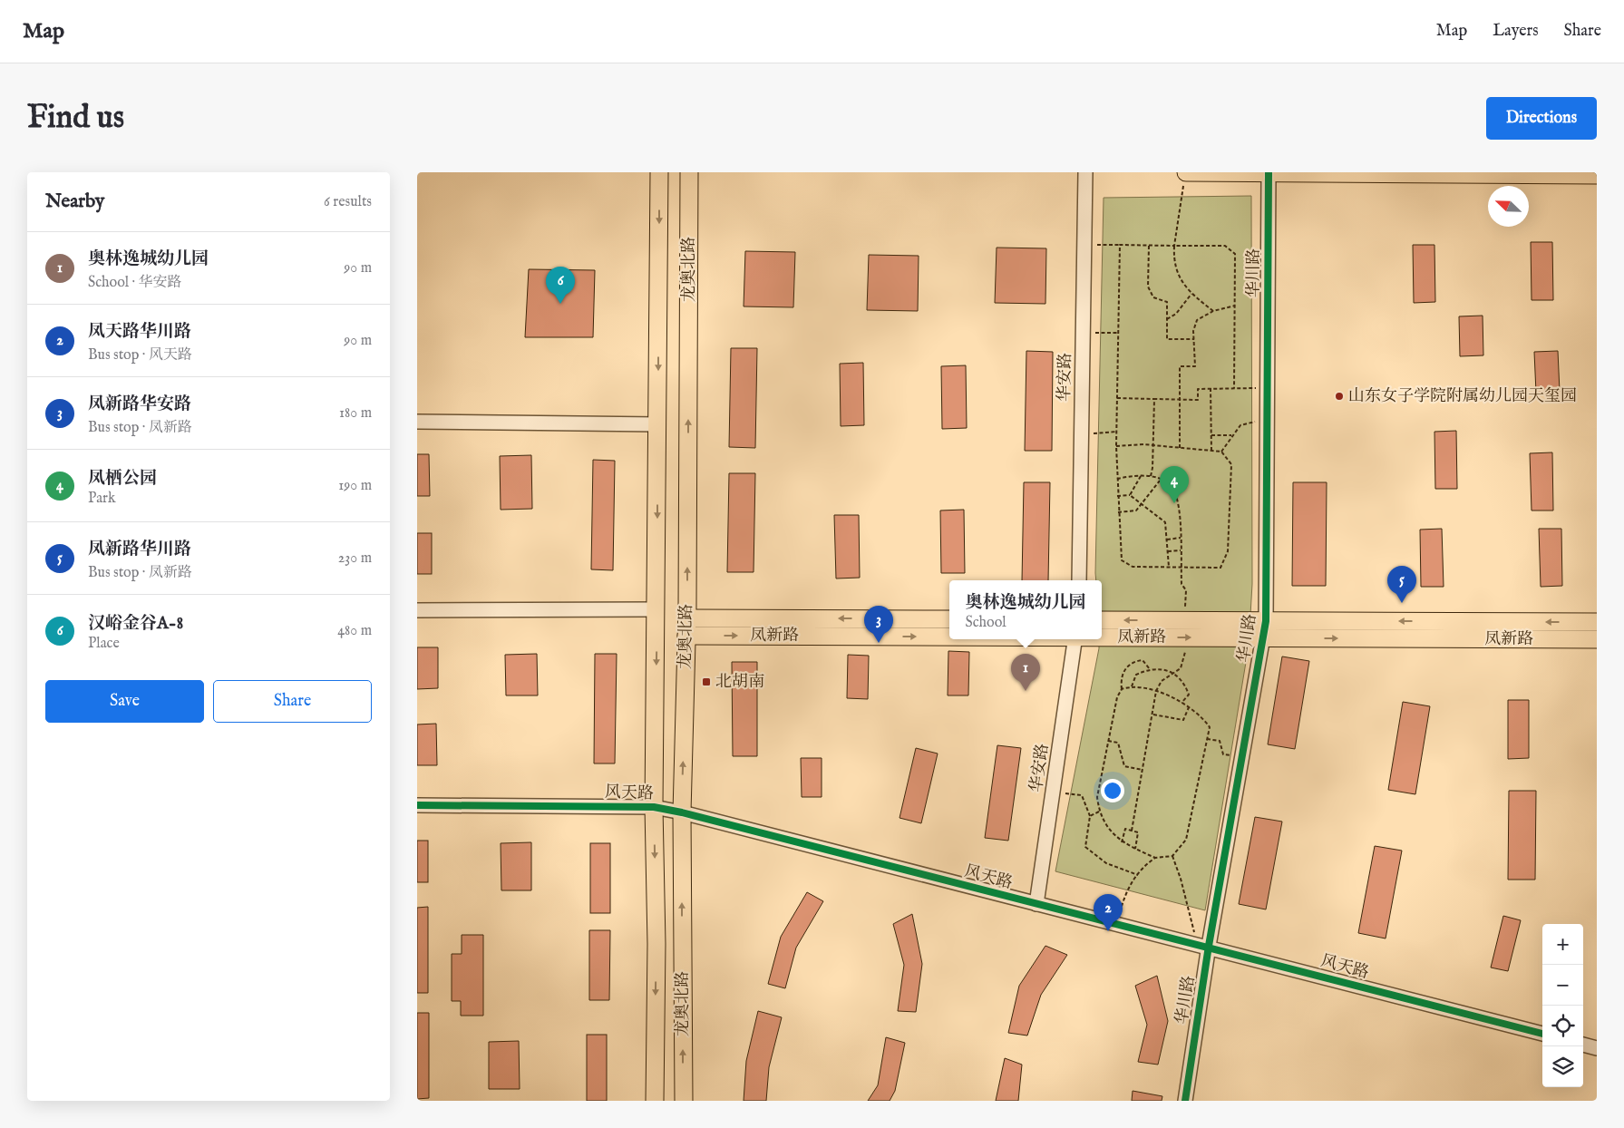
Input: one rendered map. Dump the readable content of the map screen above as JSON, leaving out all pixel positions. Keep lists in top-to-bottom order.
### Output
{
  "streets": {
    "main road": ["龙奥北路", "凤新路"],
    "street": ["华川路", "华安路", "风天路"]
  },
  "crossings": [
    ["龙奥北路", "凤新路"],
    ["龙奥北路", "风天路"],
    ["华川路", "凤新路"],
    ["华川路", "风天路"],
    ["华安路", "风天路"]
  ],
  "places": {
    "other": ["山东女子学院附属幼儿园天玺园"],
    "transit": ["北胡南"]
  },
  "north": "top left",
  "page": {
    "header": "Map",
    "nav": ["Map", "Layers", "Share"],
    "buttons": [
      "Directions",
      ["Save", "Share"]
    ],
    "title": "Find us",
    "heading": ["Nearby", "6 results"],
    "list": [
      {
        "mark": "1",
        "name": "奥林逸城幼儿园",
        "note": "School · 华安路",
        "value": "90 m"
      },
      {
        "mark": "2",
        "name": "凤天路华川路",
        "note": "Bus stop · 风天路",
        "value": "90 m"
      },
      {
        "mark": "3",
        "name": "凤新路华安路",
        "note": "Bus stop · 凤新路",
        "value": "180 m"
      },
      {
        "mark": "4",
        "name": "凤栖公园",
        "note": "Park",
        "value": "190 m"
      },
      {
        "mark": "5",
        "name": "凤新路华川路",
        "note": "Bus stop · 凤新路",
        "value": "230 m"
      },
      {
        "mark": "6",
        "name": "汉峪金谷A-8",
        "note": "Place",
        "value": "480 m"
      }
    ],
    "pins": [
      "6",
      "4",
      "5",
      "3",
      "1",
      "2"
    ],
    "popup": ["奥林逸城幼儿园", "School"],
    "map_buttons": ["+", "−"]
  }
}
